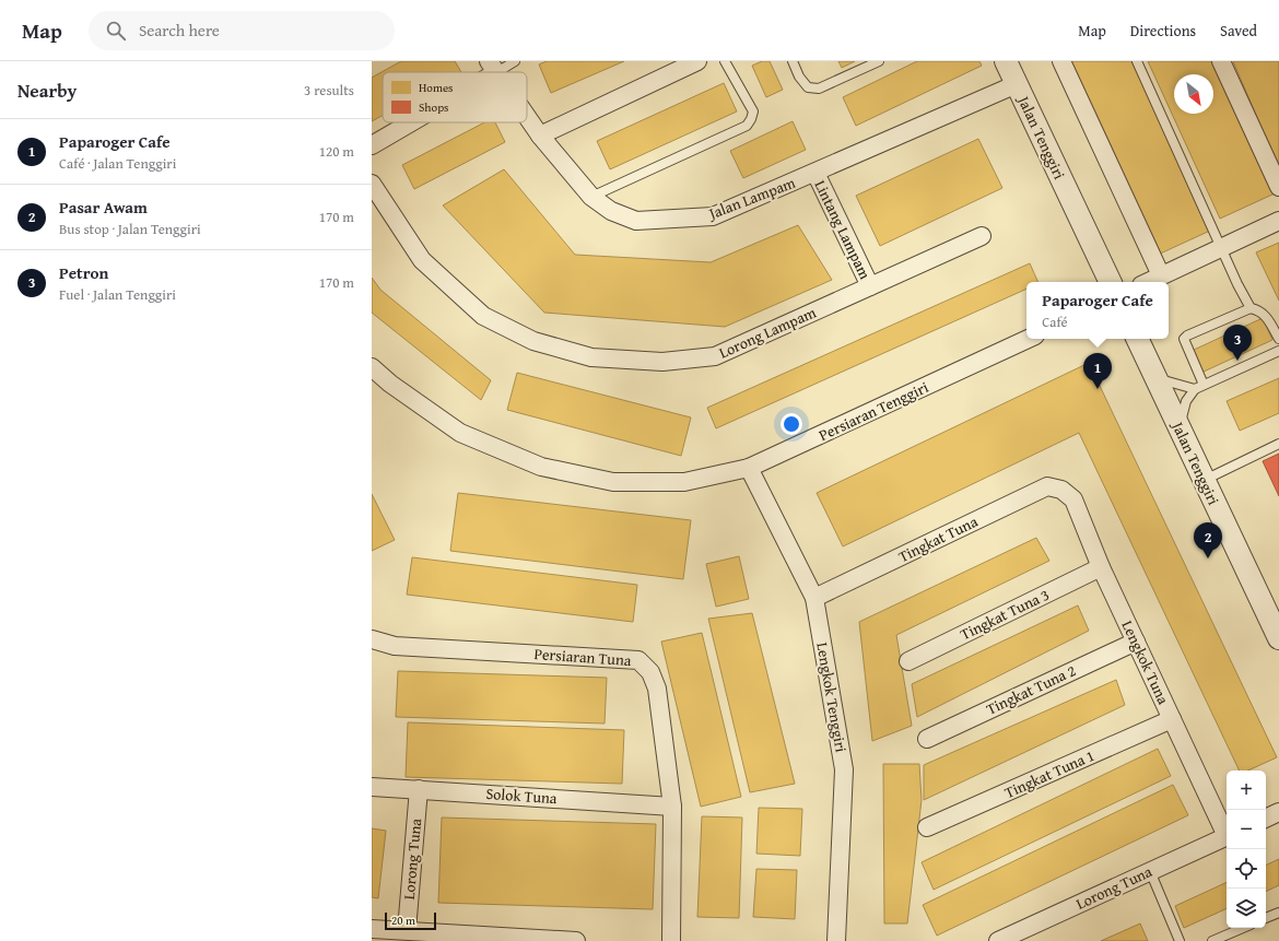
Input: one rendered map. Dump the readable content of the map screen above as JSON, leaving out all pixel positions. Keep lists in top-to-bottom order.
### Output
{
  "streets": {
    "street": [
      "Jalan Tenggiri",
      "Jalan Lampam",
      "Lintang Lampam",
      "Lorong Lampam",
      "Persiaran Tenggiri",
      "Tingkat Tuna",
      "Tingkat Tuna 3",
      "Persiaran Tuna",
      "Lengkok Tuna",
      "Tingkat Tuna 2",
      "Lengkok Tenggiri",
      "Tingkat Tuna 1",
      "Solok Tuna",
      "Lorong Tuna"
    ]
  },
  "crossings": [
    ["Jalan Tenggiri", "Jalan Lampam"],
    ["Jalan Lampam", "Lintang Lampam"],
    ["Lintang Lampam", "Lorong Lampam"],
    ["Persiaran Tenggiri", "Lengkok Tenggiri"],
    ["Tingkat Tuna", "Lengkok Tuna"],
    ["Tingkat Tuna", "Lengkok Tenggiri"],
    ["Tingkat Tuna 3", "Lengkok Tuna"],
    ["Persiaran Tuna", "Solok Tuna"],
    ["Lengkok Tuna", "Tingkat Tuna 2"],
    ["Lengkok Tuna", "Tingkat Tuna 1"],
    ["Solok Tuna", "Lorong Tuna"]
  ],
  "legend": ["Homes", "Shops"],
  "scale_bar": "20 m",
  "north": "bottom right",
  "page": {
    "header": "Map",
    "search": "Search here",
    "nav": ["Map", "Directions", "Saved"],
    "heading": ["Nearby", "3 results"],
    "list": [
      {
        "mark": "1",
        "name": "Paparoger Cafe",
        "note": "Café · Jalan Tenggiri",
        "value": "120 m"
      },
      {
        "mark": "2",
        "name": "Pasar Awam",
        "note": "Bus stop · Jalan Tenggiri",
        "value": "170 m"
      },
      {
        "mark": "3",
        "name": "Petron",
        "note": "Fuel · Jalan Tenggiri",
        "value": "170 m"
      }
    ],
    "popup": ["Paparoger Cafe", "Café"],
    "pins": ["3", "1", "2"],
    "map_buttons": ["+", "−"],
    "scale": "20 m"
  }
}
